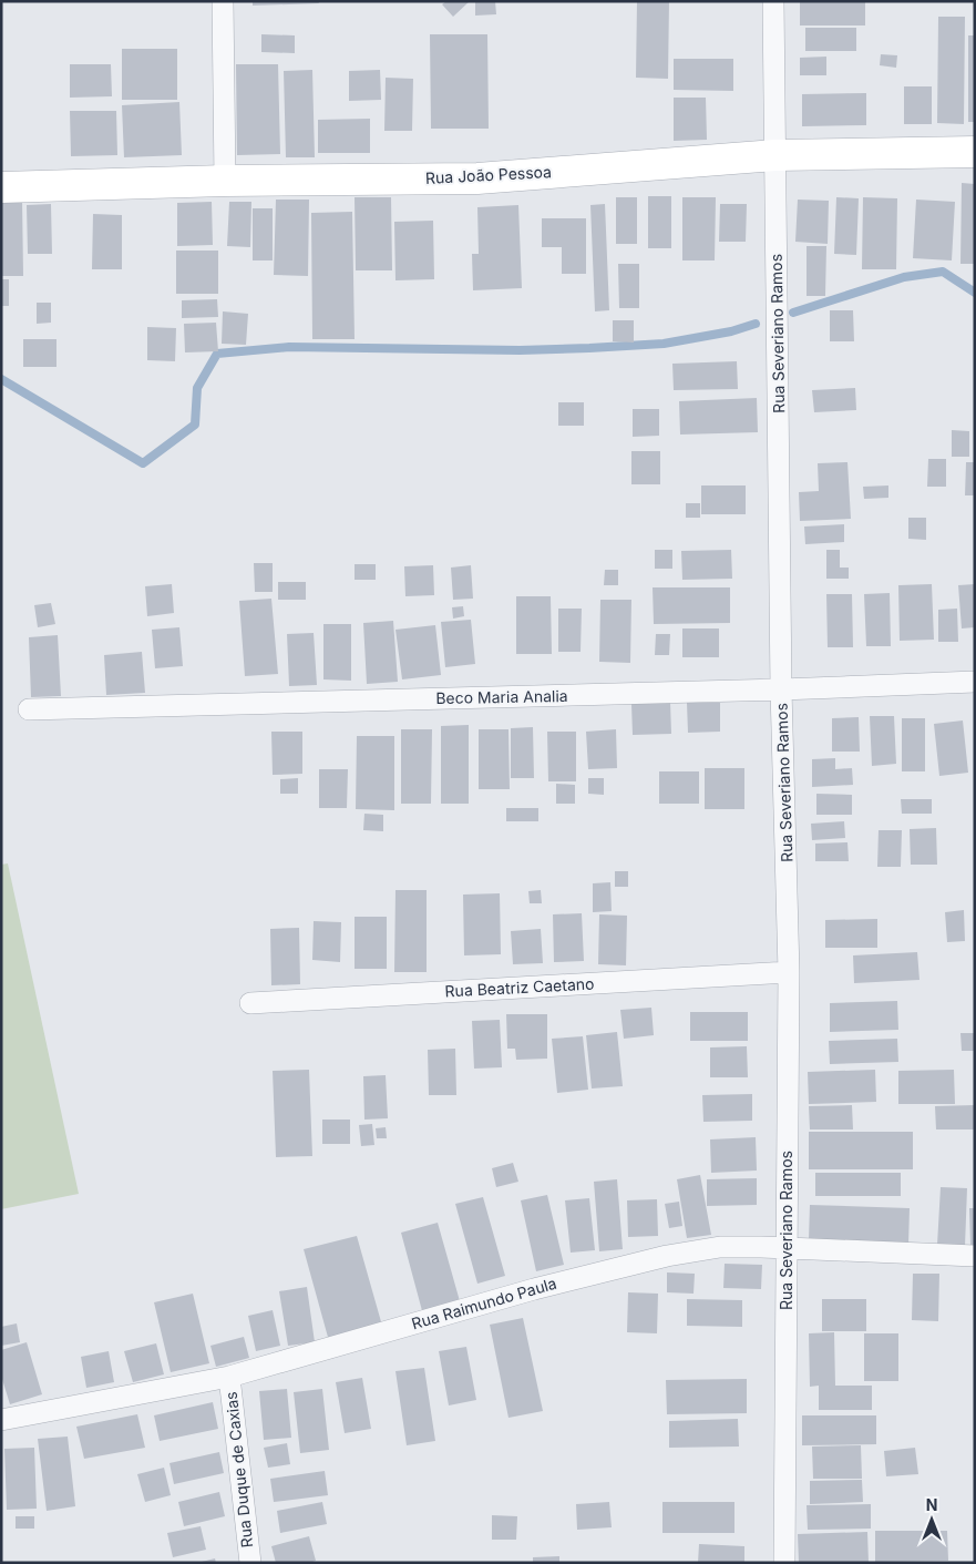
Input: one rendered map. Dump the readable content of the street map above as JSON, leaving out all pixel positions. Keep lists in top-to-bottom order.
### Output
{
  "streets": {
    "street": [
      "Rua João Pessoa",
      "Rua Severiano Ramos",
      "Beco Maria Analia",
      "Rua Beatriz Caetano",
      "Rua Raimundo Paula",
      "Rua Duque de Caxias"
    ]
  },
  "crossings": [
    ["Rua João Pessoa", "Rua Severiano Ramos"],
    ["Rua Severiano Ramos", "Beco Maria Analia"],
    ["Rua Severiano Ramos", "Rua Beatriz Caetano"],
    ["Rua Severiano Ramos", "Rua Raimundo Paula"],
    ["Rua Raimundo Paula", "Rua Duque de Caxias"]
  ],
  "north": "top"
}
